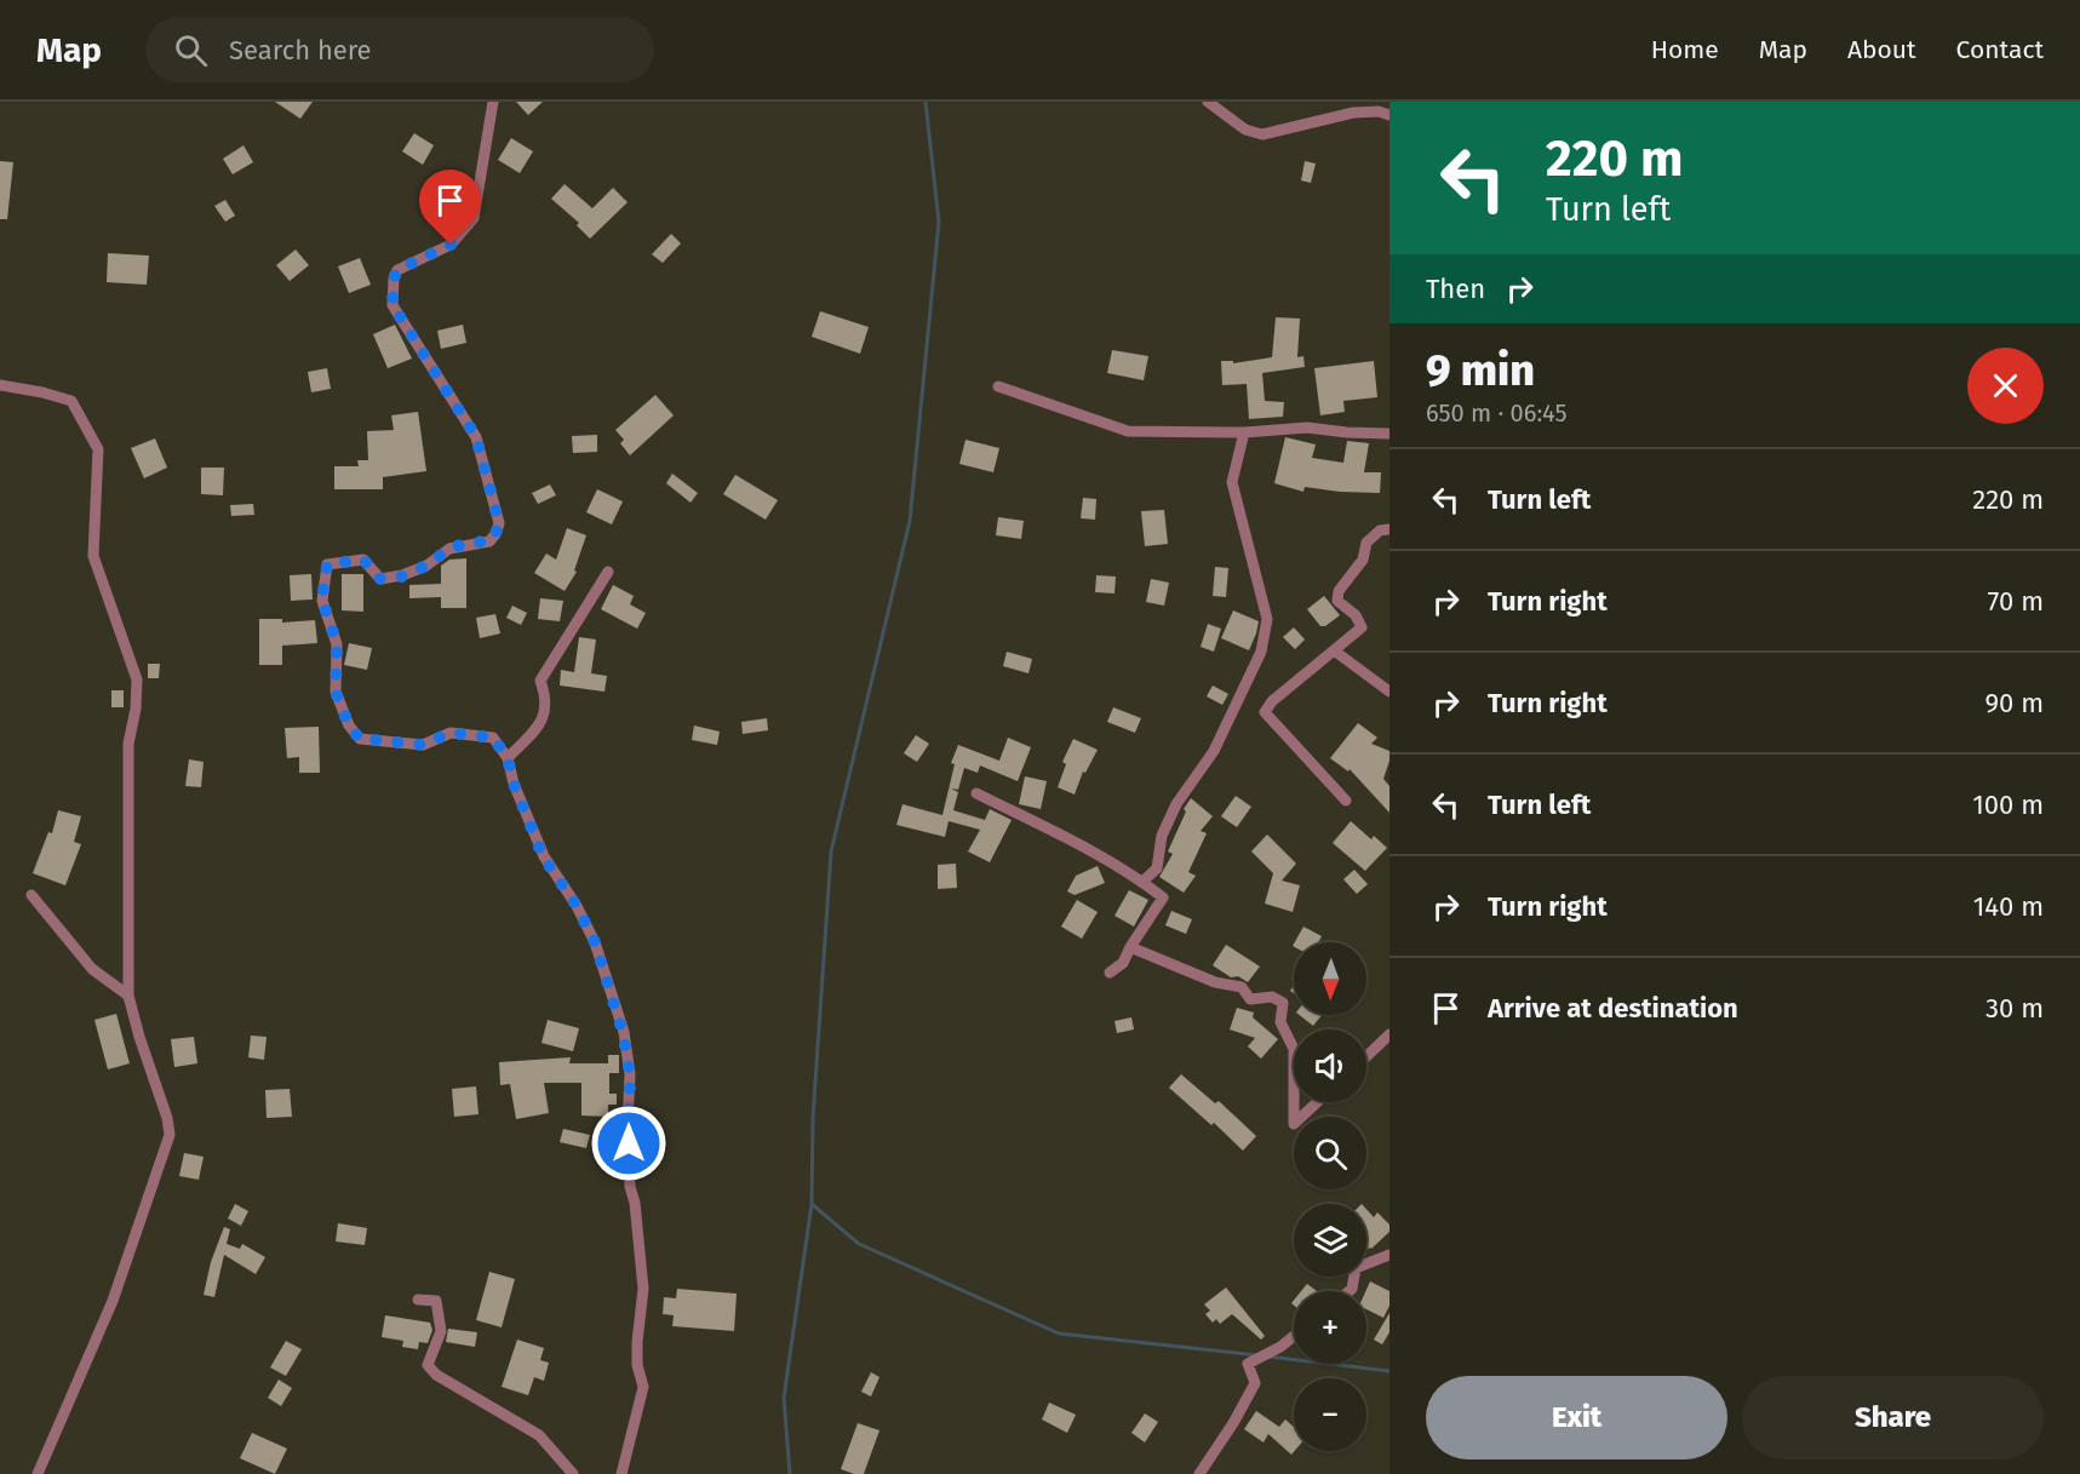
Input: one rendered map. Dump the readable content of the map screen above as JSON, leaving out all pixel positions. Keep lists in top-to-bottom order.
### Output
{
  "north": "bottom",
  "page": {
    "header": "Map",
    "search": "Search here",
    "nav": [
      "Home",
      "Map",
      "About",
      "Contact"
    ],
    "turn": ["220 m", "Turn left"],
    "then": "Then",
    "heading": ["9 min", "650 m · 06:45"],
    "list": [
      {
        "name": "Turn left",
        "value": "220 m"
      },
      {
        "name": "Turn right",
        "value": "70 m"
      },
      {
        "name": "Turn right",
        "value": "90 m"
      },
      {
        "name": "Turn left",
        "value": "100 m"
      },
      {
        "name": "Turn right",
        "value": "140 m"
      },
      {
        "name": "Arrive at destination",
        "value": "30 m"
      }
    ],
    "map_buttons": ["+", "−"],
    "buttons": ["Exit", "Share"]
  }
}
